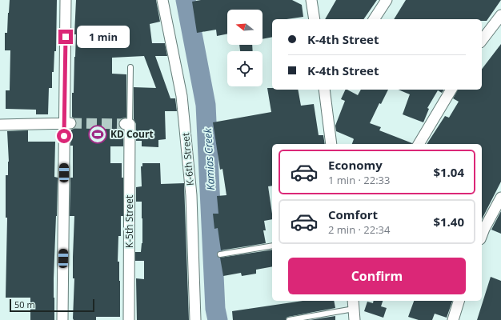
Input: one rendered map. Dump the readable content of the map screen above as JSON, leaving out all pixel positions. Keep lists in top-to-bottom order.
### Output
{
  "streets": {
    "street": ["K-6th Street", "K-5th Street"]
  },
  "water": ["Kamias Creek"],
  "places": {
    "sports": ["KD Court"]
  },
  "scale_bar": "50 m",
  "north": "left",
  "page": {
    "banner": ["K-4th Street", "K-4th Street"],
    "bubble": "1 min",
    "list": [
      {
        "name": "Economy",
        "note": "1 min · 22:33",
        "value": "$1.04"
      },
      {
        "name": "Comfort",
        "note": "2 min · 22:34",
        "value": "$1.40"
      }
    ],
    "buttons": "Confirm",
    "scale": "50 m"
  }
}
